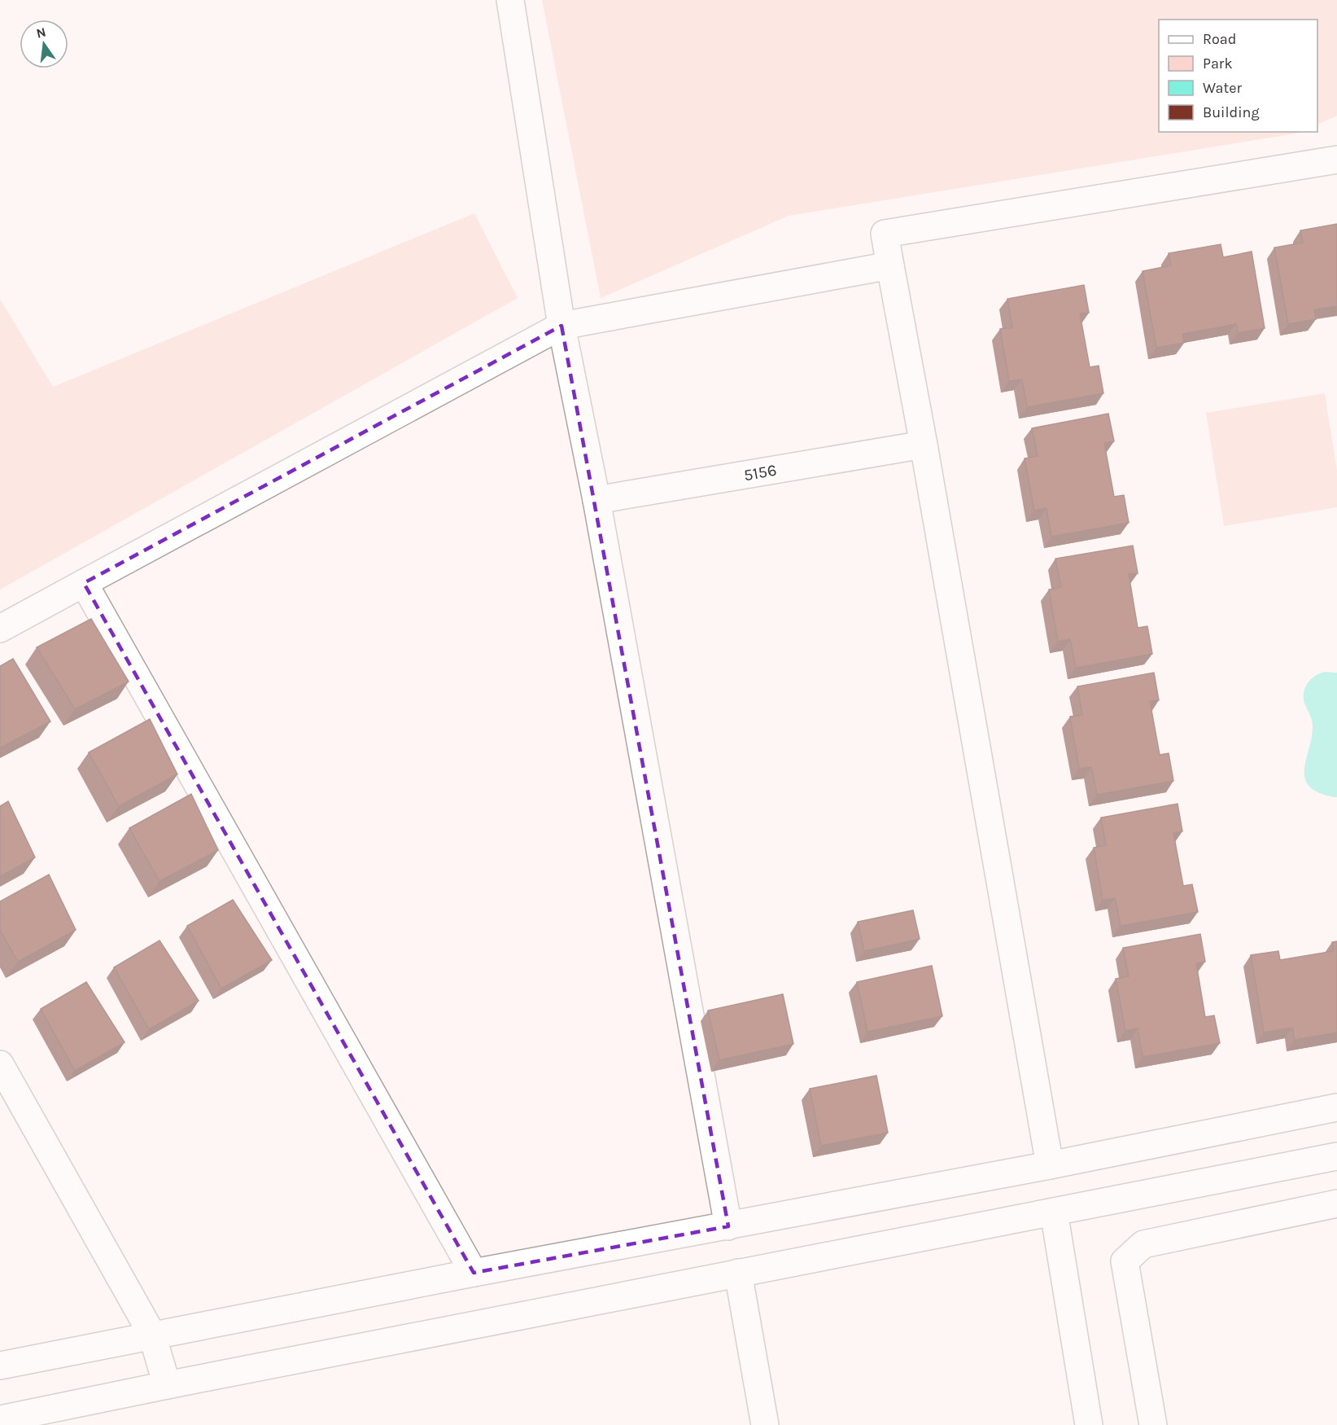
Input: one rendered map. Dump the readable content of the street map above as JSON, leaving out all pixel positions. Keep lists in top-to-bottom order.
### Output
{
  "streets": {
    "street": ["5156"]
  },
  "legend": [
    "Road",
    "Park",
    "Water",
    "Building"
  ],
  "north": "top"
}
